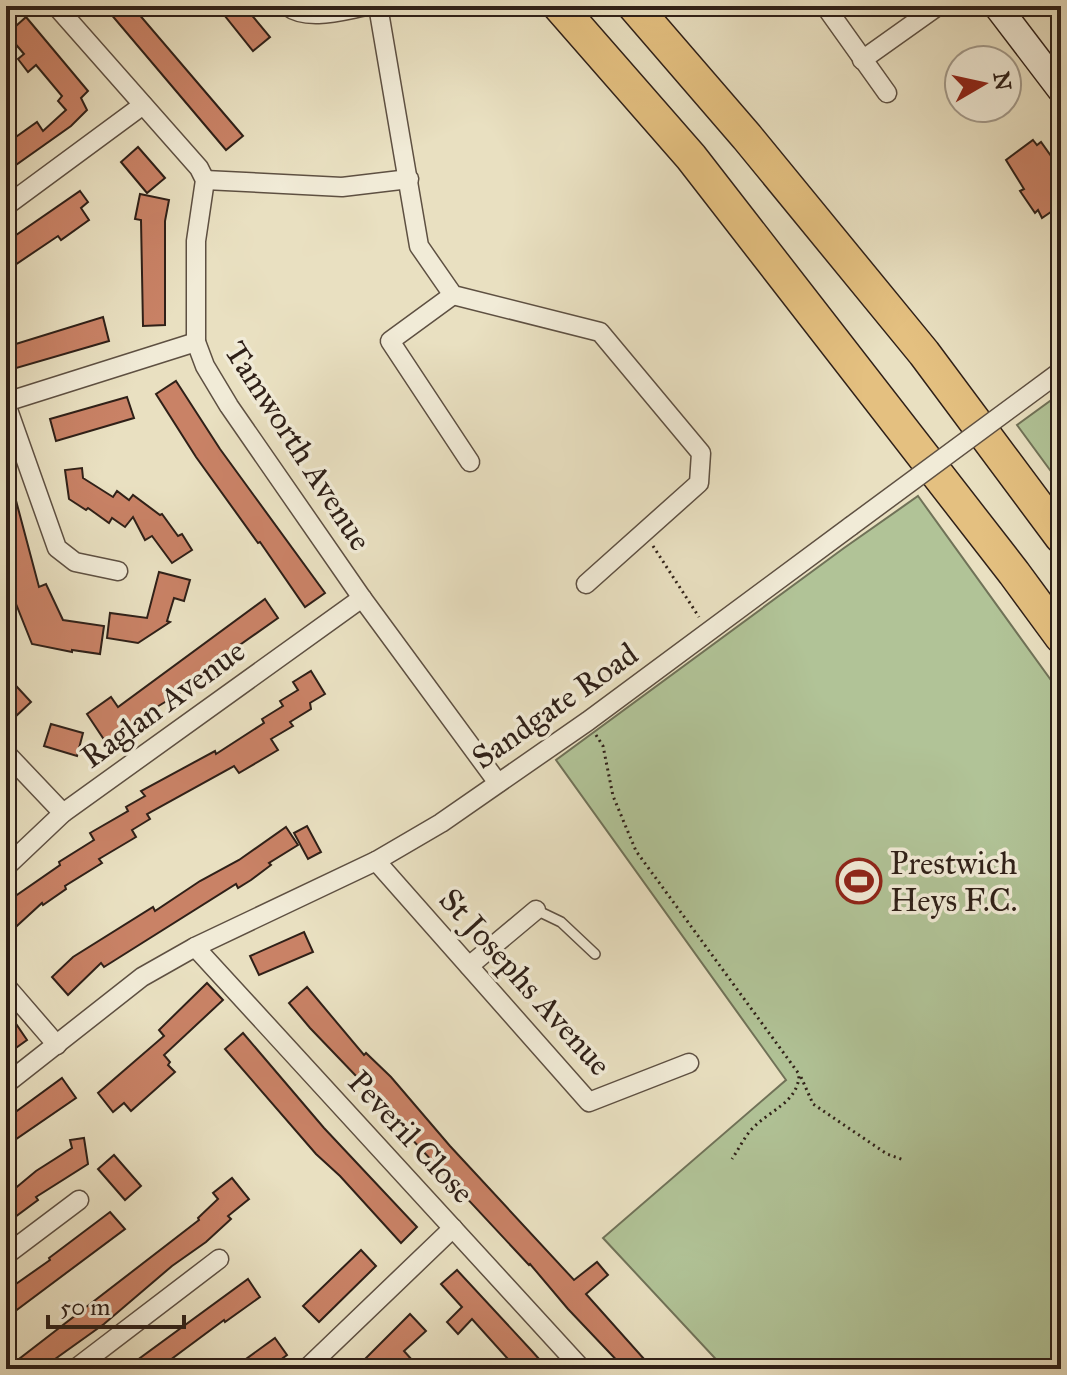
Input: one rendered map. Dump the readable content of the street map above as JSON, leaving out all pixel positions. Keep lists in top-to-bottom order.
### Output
{
  "streets": {
    "street": [
      "Tamworth Avenue",
      "Raglan Avenue",
      "Sandgate Road",
      "St Josephs Avenue",
      "Peveril Close"
    ]
  },
  "crossings": [
    ["Tamworth Avenue", "Raglan Avenue"],
    ["Tamworth Avenue", "Sandgate Road"],
    ["Sandgate Road", "St Josephs Avenue"],
    ["Sandgate Road", "Peveril Close"]
  ],
  "places": {
    "sports": ["Prestwich Heys F.C."]
  },
  "scale_bar": "50 m",
  "north": "right"
}
